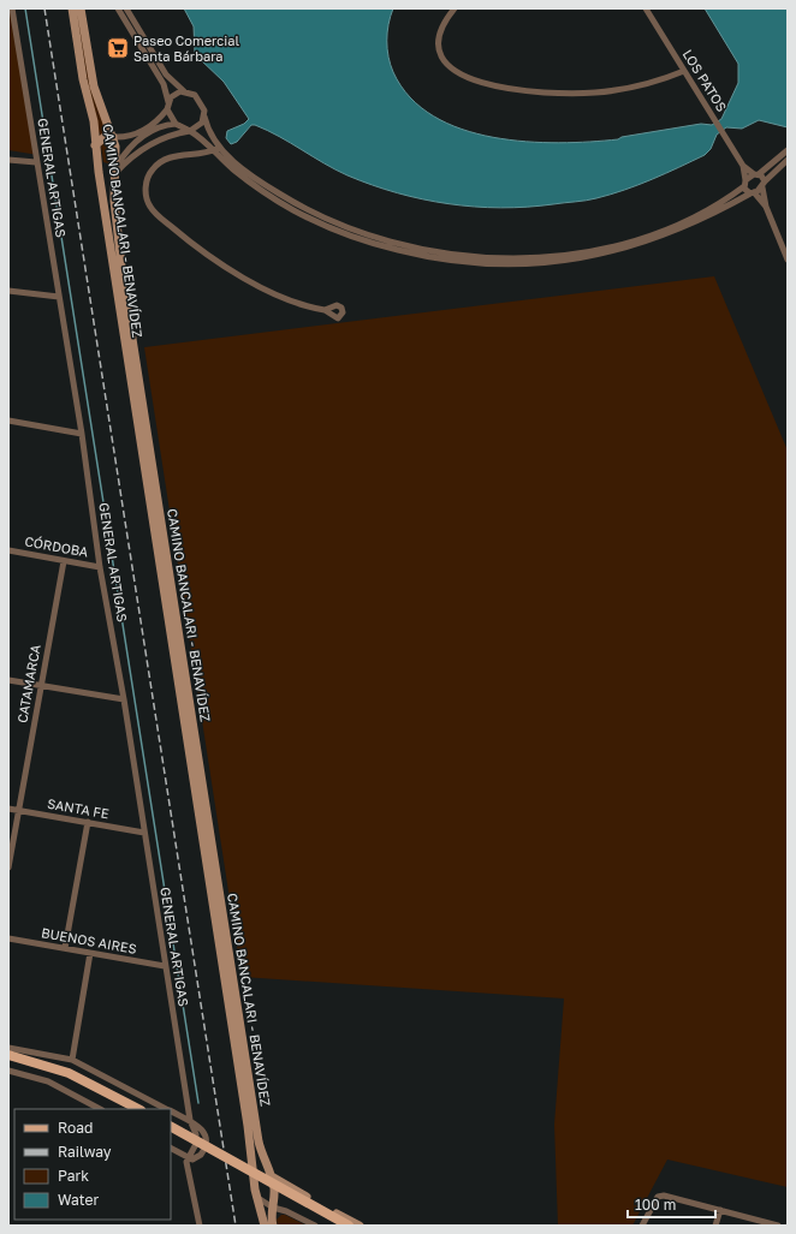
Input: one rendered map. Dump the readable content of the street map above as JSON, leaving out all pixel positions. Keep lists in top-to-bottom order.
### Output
{
  "streets": {
    "main road": ["CAMINO BANCALARI - BENAVÍDEZ"],
    "street": [
      "LOS PATOS",
      "GENERAL ARTIGAS",
      "CÓRDOBA",
      "CATAMARCA",
      "SANTA FE",
      "BUENOS AIRES"
    ]
  },
  "crossings": [
    ["GENERAL ARTIGAS", "CÓRDOBA"],
    ["GENERAL ARTIGAS", "SANTA FE"],
    ["GENERAL ARTIGAS", "BUENOS AIRES"],
    ["CÓRDOBA", "CATAMARCA"],
    ["CATAMARCA", "SANTA FE"]
  ],
  "places": {
    "supermarket": ["Paseo Comercial Santa Bárbara"]
  },
  "legend": [
    "Road",
    "Railway",
    "Park",
    "Water"
  ],
  "scale_bar": "100 m"
}
